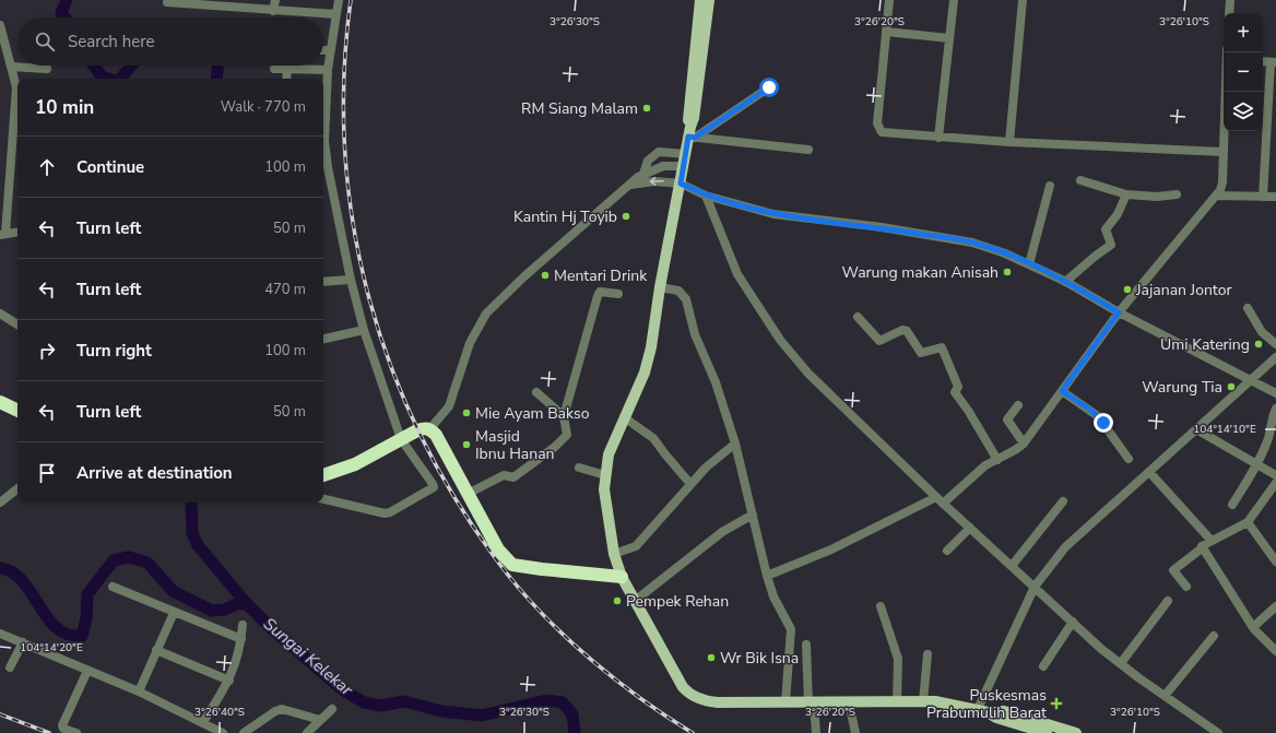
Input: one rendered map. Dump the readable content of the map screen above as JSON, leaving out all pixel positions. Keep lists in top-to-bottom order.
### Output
{
  "water": ["Sungai Kelekar"],
  "places": {
    "other": [
      "RM Siang Malam",
      "Kantin Hj Toyib",
      "Warung makan Anisah",
      "Mentari Drink",
      "Jajanan Jontor",
      "Umi Katering",
      "Warung Tia",
      "Mie Ayam Bakso",
      "Masjid Ibnu Hanan",
      "Pempek Rehan",
      "Wr Bik Isna"
    ],
    "health": ["Puskesmas Prabumulih Barat"]
  },
  "page": {
    "map_buttons": ["+", "−"],
    "search": "Search here",
    "heading": ["10 min", "Walk · 770 m"],
    "list": [
      ["Continue", "100 m"],
      ["Turn left", "50 m"],
      ["Turn left", "470 m"],
      ["Turn right", "100 m"],
      ["Turn left", "50 m"],
      "Arrive at destination"
    ]
  },
  "coordinates": [
    "3°26'30\"S",
    "3°26'20\"S",
    "3°26'10\"S",
    "104°14'10\"E",
    "104°14'20\"E",
    "3°26'40\"S"
  ]
}
